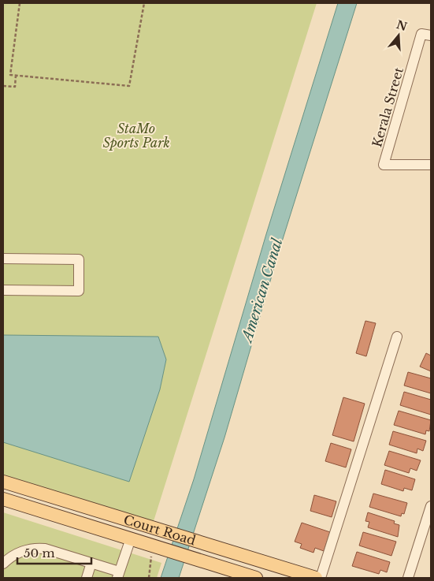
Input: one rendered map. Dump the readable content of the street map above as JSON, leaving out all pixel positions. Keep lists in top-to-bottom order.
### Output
{
  "streets": {
    "main road": ["Court Road"],
    "street": ["Kerala Street"]
  },
  "water": ["American Canal"],
  "parks": ["StaMo Sports Park"],
  "scale_bar": "50 m",
  "north": "top"
}
